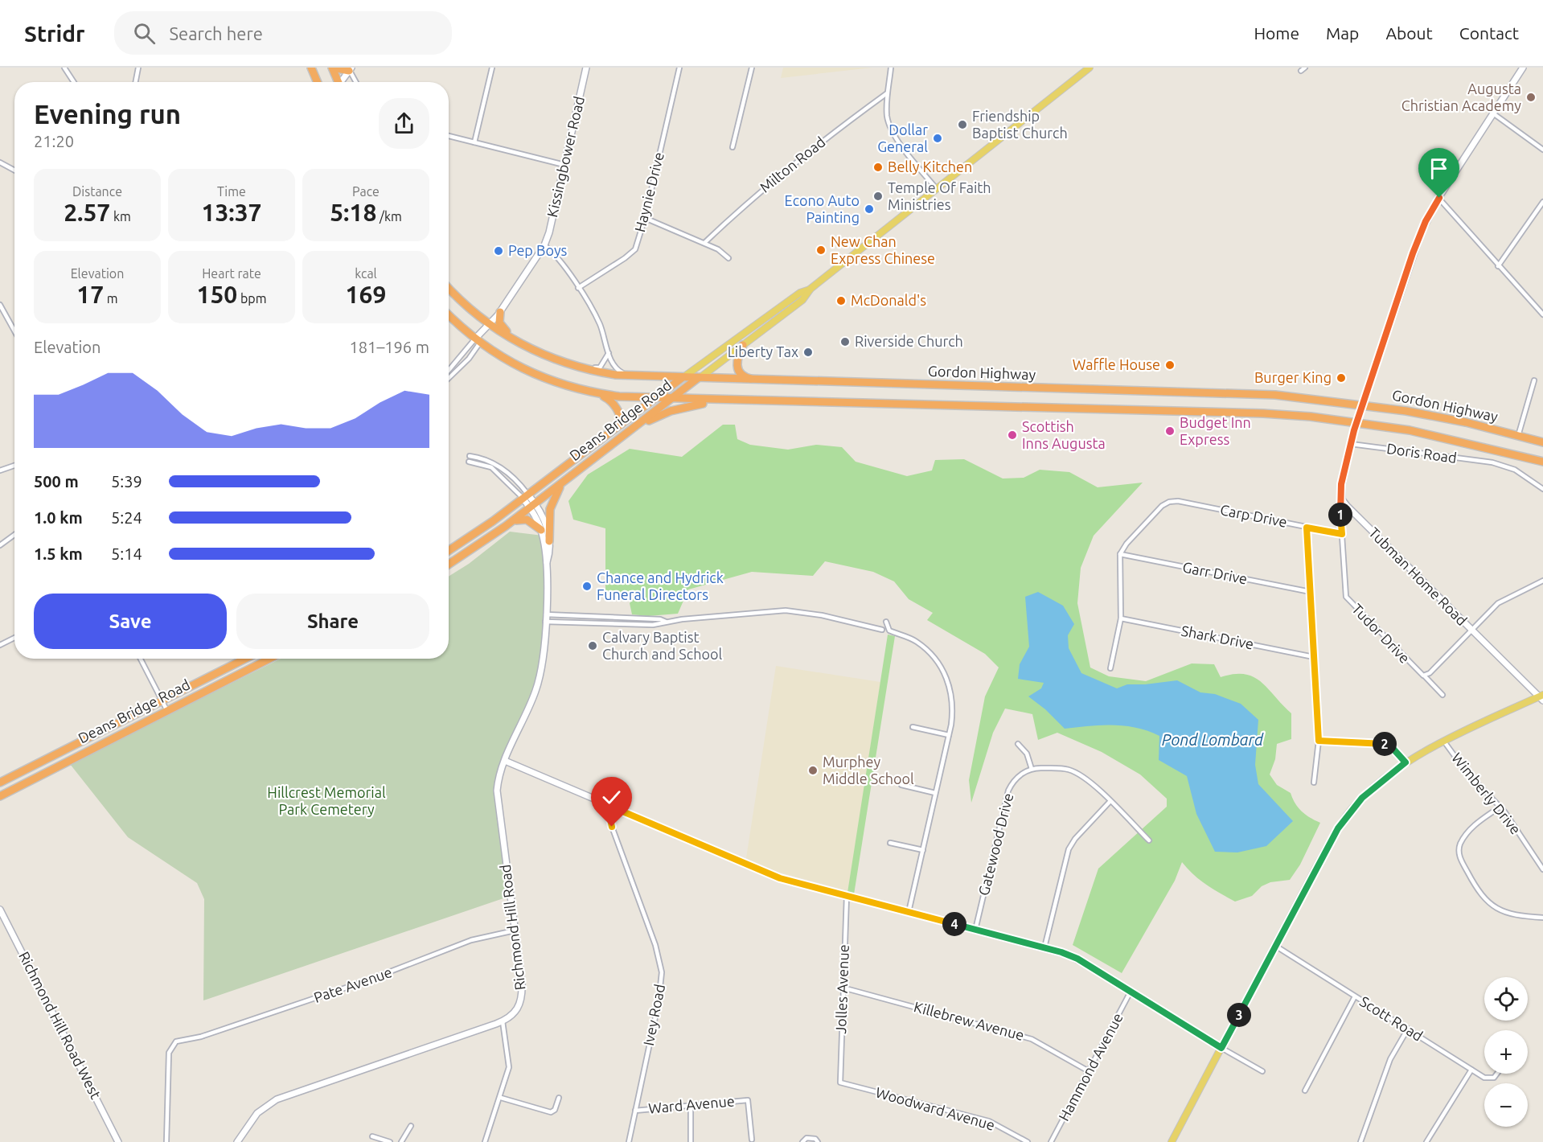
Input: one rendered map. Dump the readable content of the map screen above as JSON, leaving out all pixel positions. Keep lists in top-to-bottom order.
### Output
{
  "streets": {
    "highway": ["Gordon Highway", "Deans Bridge Road"],
    "street": [
      "Kissingbower Road",
      "Milton Road",
      "Haynie Drive",
      "Doris Road",
      "Carp Drive",
      "Garr Drive",
      "Tubman Home Road",
      "Tudor Drive",
      "Shark Drive",
      "Wimberly Drive",
      "Gatewood Drive",
      "Richmond Hill Road",
      "Pate Avenue",
      "Jolles Avenue",
      "Ivey Road",
      "Scott Road",
      "Killebrew Avenue",
      "Richmond Hill Road West",
      "Hammond Avenue",
      "Ward Avenue",
      "Woodward Avenue"
    ]
  },
  "crossings": [
    ["Kissingbower Road", "Gordon Highway"],
    ["Gordon Highway", "Deans Bridge Road"],
    ["Deans Bridge Road", "Richmond Hill Road"],
    ["Carp Drive", "Garr Drive"],
    ["Carp Drive", "Tudor Drive"],
    ["Tubman Home Road", "Tudor Drive"],
    ["Richmond Hill Road", "Pate Avenue"],
    ["Jolles Avenue", "Killebrew Avenue"],
    ["Jolles Avenue", "Woodward Avenue"],
    ["Ivey Road", "Ward Avenue"],
    ["Killebrew Avenue", "Hammond Avenue"]
  ],
  "water": ["Pond Lombard"],
  "parks": ["Hillcrest Memorial Park Cemetery"],
  "places": [
    "Augusta Christian Academy",
    "Friendship Baptist Church",
    "Dollar General",
    "Belly Kitchen",
    "Temple Of Faith Ministries",
    "Econo Auto Painting",
    "New Chan Express Chinese",
    "Pep Boys",
    "McDonald's",
    "Riverside Church",
    "Liberty Tax",
    "Waffle House",
    "Burger King",
    "Budget Inn Express",
    "Scottish Inns Augusta",
    "Chance and Hydrick Funeral Directors",
    "Calvary Baptist Church and School",
    "Murphey Middle School"
  ],
  "page": {
    "header": "Stridr",
    "search": "Search here",
    "nav": [
      "Home",
      "Map",
      "About",
      "Contact"
    ],
    "heading": ["Evening run", "21:20"],
    "stats": [
      ["Distance", "2.57 km"],
      ["Time", "13:37"],
      ["Pace", "5:18 /km"],
      ["Elevation", "17 m"],
      ["Heart rate", "150 bpm"],
      ["kcal", "169"]
    ],
    "chart": ["Elevation", "181–196 m"],
    "list": [
      {
        "name": "500 m",
        "note": "5:39"
      },
      {
        "name": "1.0 km",
        "note": "5:24"
      },
      {
        "name": "1.5 km",
        "note": "5:14"
      }
    ],
    "pins": [
      "1",
      "2",
      "4",
      "3"
    ],
    "buttons": ["Save", "Share"],
    "map_buttons": ["+", "−"]
  }
}
